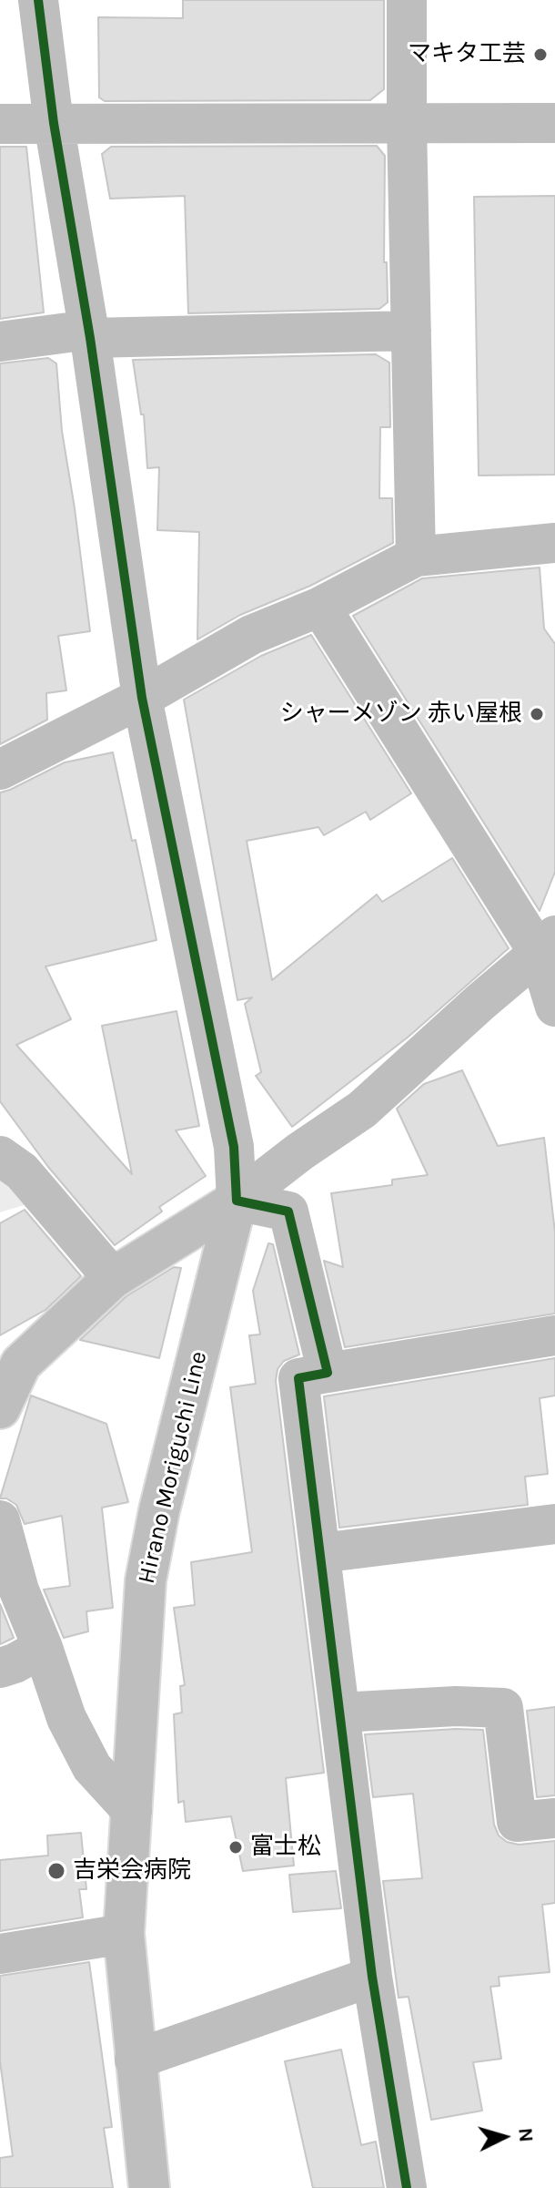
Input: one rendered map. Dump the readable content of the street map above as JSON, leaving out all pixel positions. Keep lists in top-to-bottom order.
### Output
{
  "streets": {
    "street": ["Hirano Moriguchi Line"]
  },
  "places": [
    "マキタ工芸",
    "シャーメゾン 赤い屋根",
    "富士松",
    "吉栄会病院"
  ],
  "north": "right"
}
